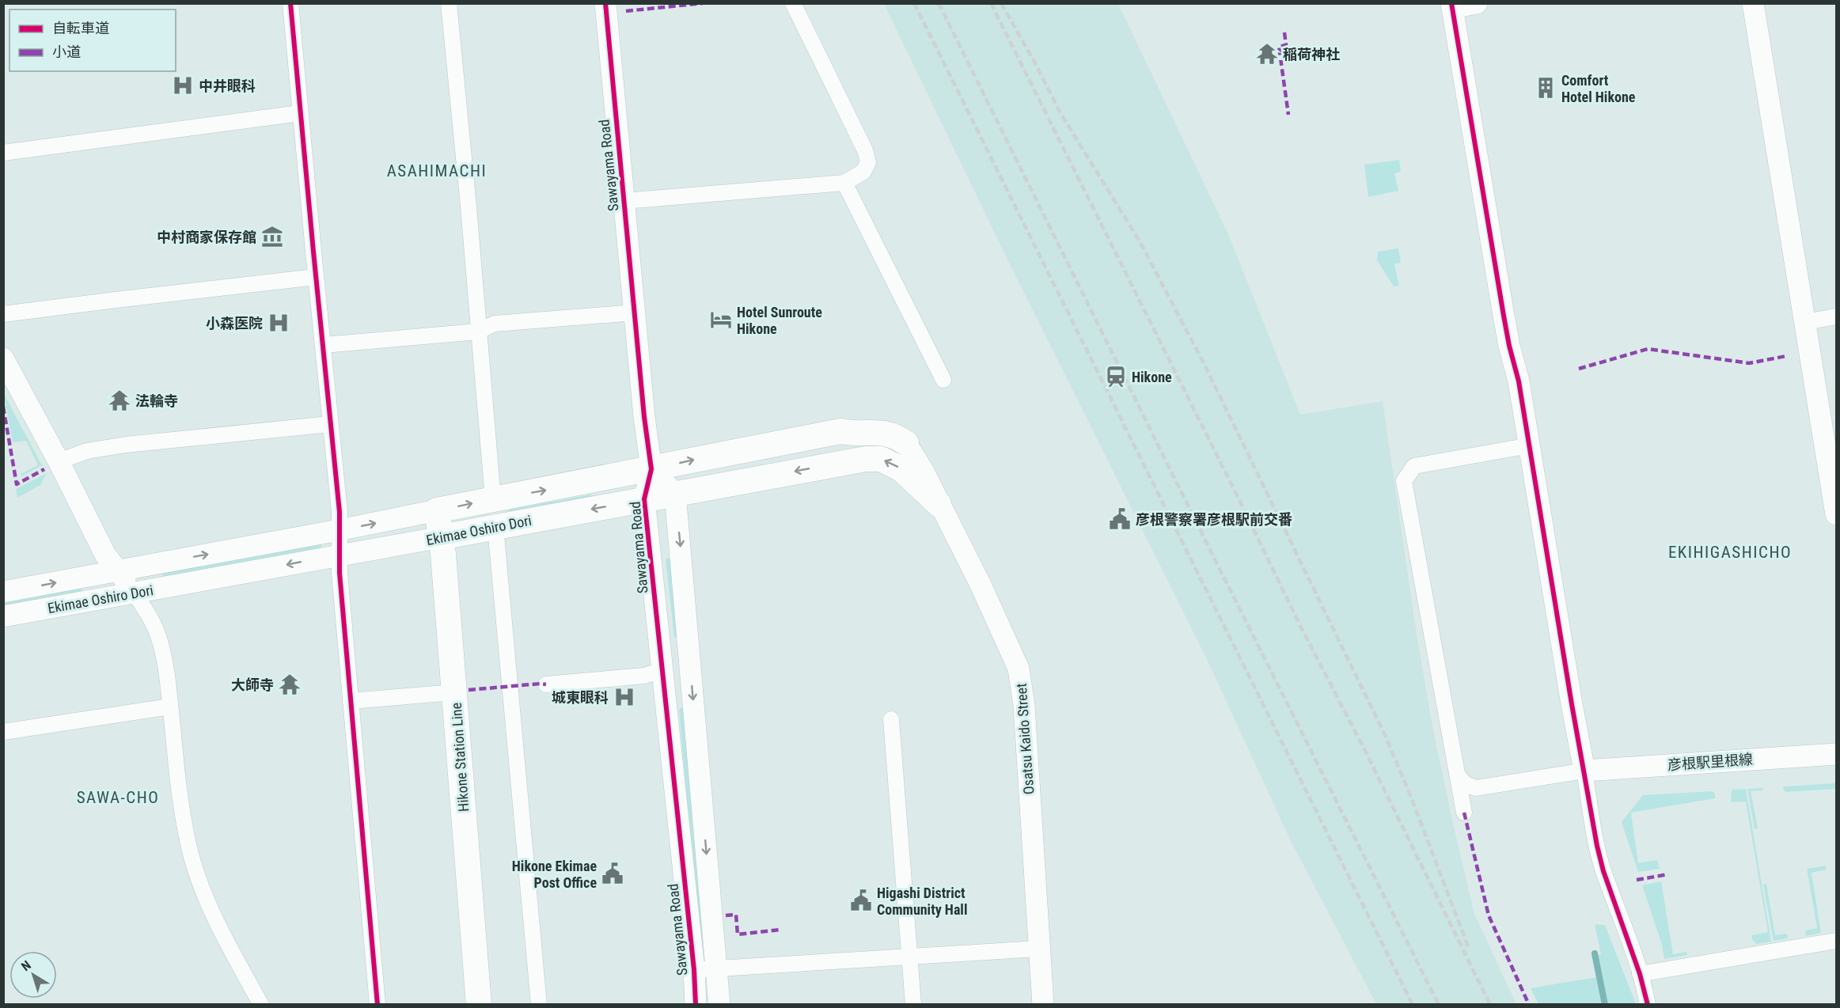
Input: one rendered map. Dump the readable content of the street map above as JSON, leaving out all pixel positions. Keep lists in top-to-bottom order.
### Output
{
  "streets": {
    "main road": ["Ekimae Oshiro Dori", "Hikone Station Line"],
    "street": ["Sawayama Road", "Osatsu Kaido Street", "彦根駅里根線"]
  },
  "crossings": [
    ["Sawayama Road", "Ekimae Oshiro Dori"],
    ["Ekimae Oshiro Dori", "Osatsu Kaido Street"],
    ["Ekimae Oshiro Dori", "Hikone Station Line"]
  ],
  "districts": ["ASAHIMACHI", "EKIHIGASHICHO", "SAWA-CHO"],
  "places": {
    "temple": ["稲荷神社", "法輪寺", "大師寺"],
    "hospital": ["中井眼科", "小森医院", "城東眼科"],
    "building": ["Comfort Hotel Hikone"],
    "museum": ["中村商家保存館"],
    "hotel": ["Hotel Sunroute Hikone"],
    "station": ["Hikone"],
    "public building": ["彦根警察署彦根駅前交番", "Hikone Ekimae Post Office", "Higashi District Community Hall"]
  },
  "legend": ["自転車道", "小道"],
  "north": "top left"
}
